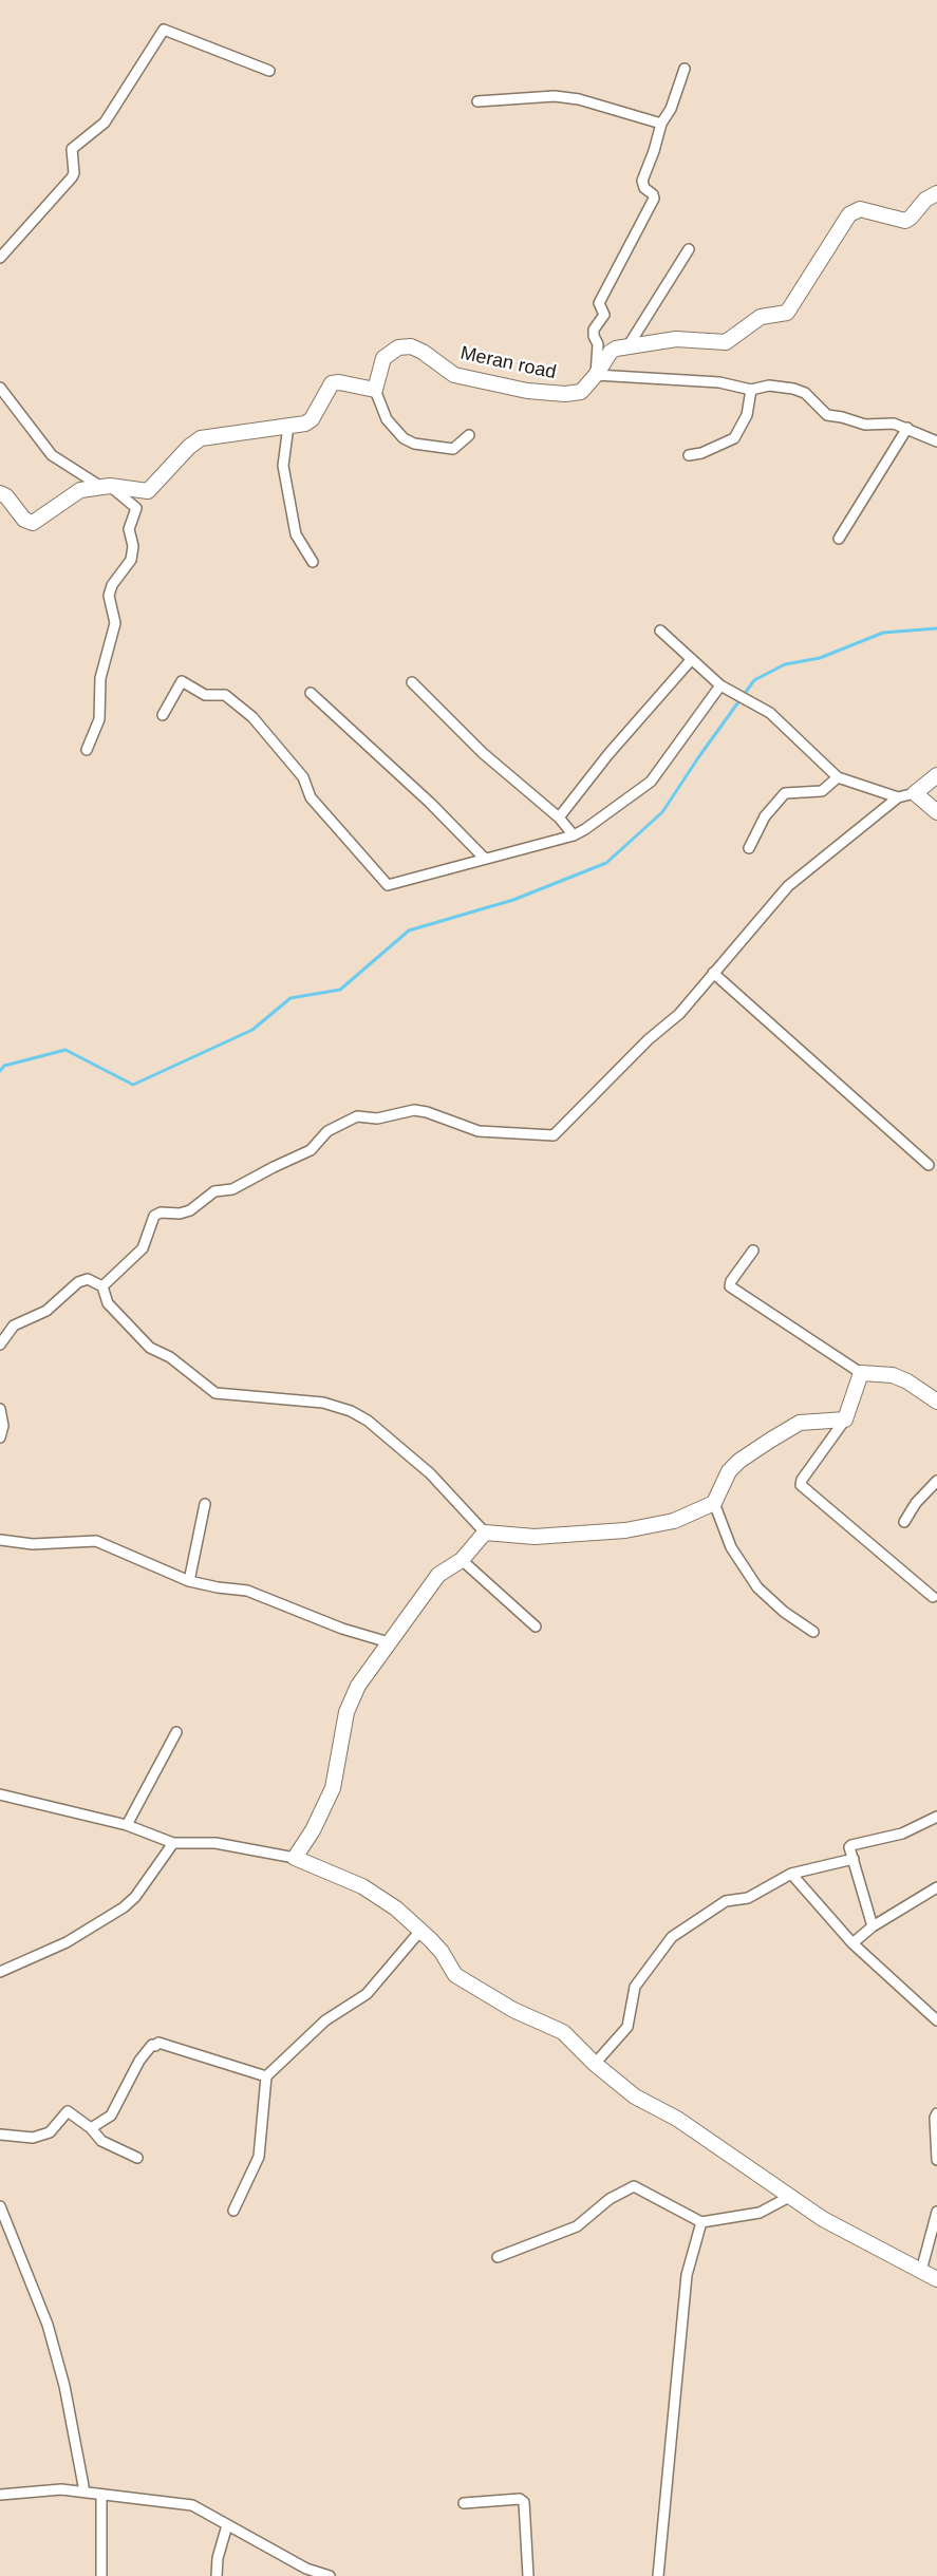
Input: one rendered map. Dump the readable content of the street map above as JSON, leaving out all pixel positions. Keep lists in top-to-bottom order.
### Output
{
  "streets": {
    "street": ["Meran road"]
  }
}
